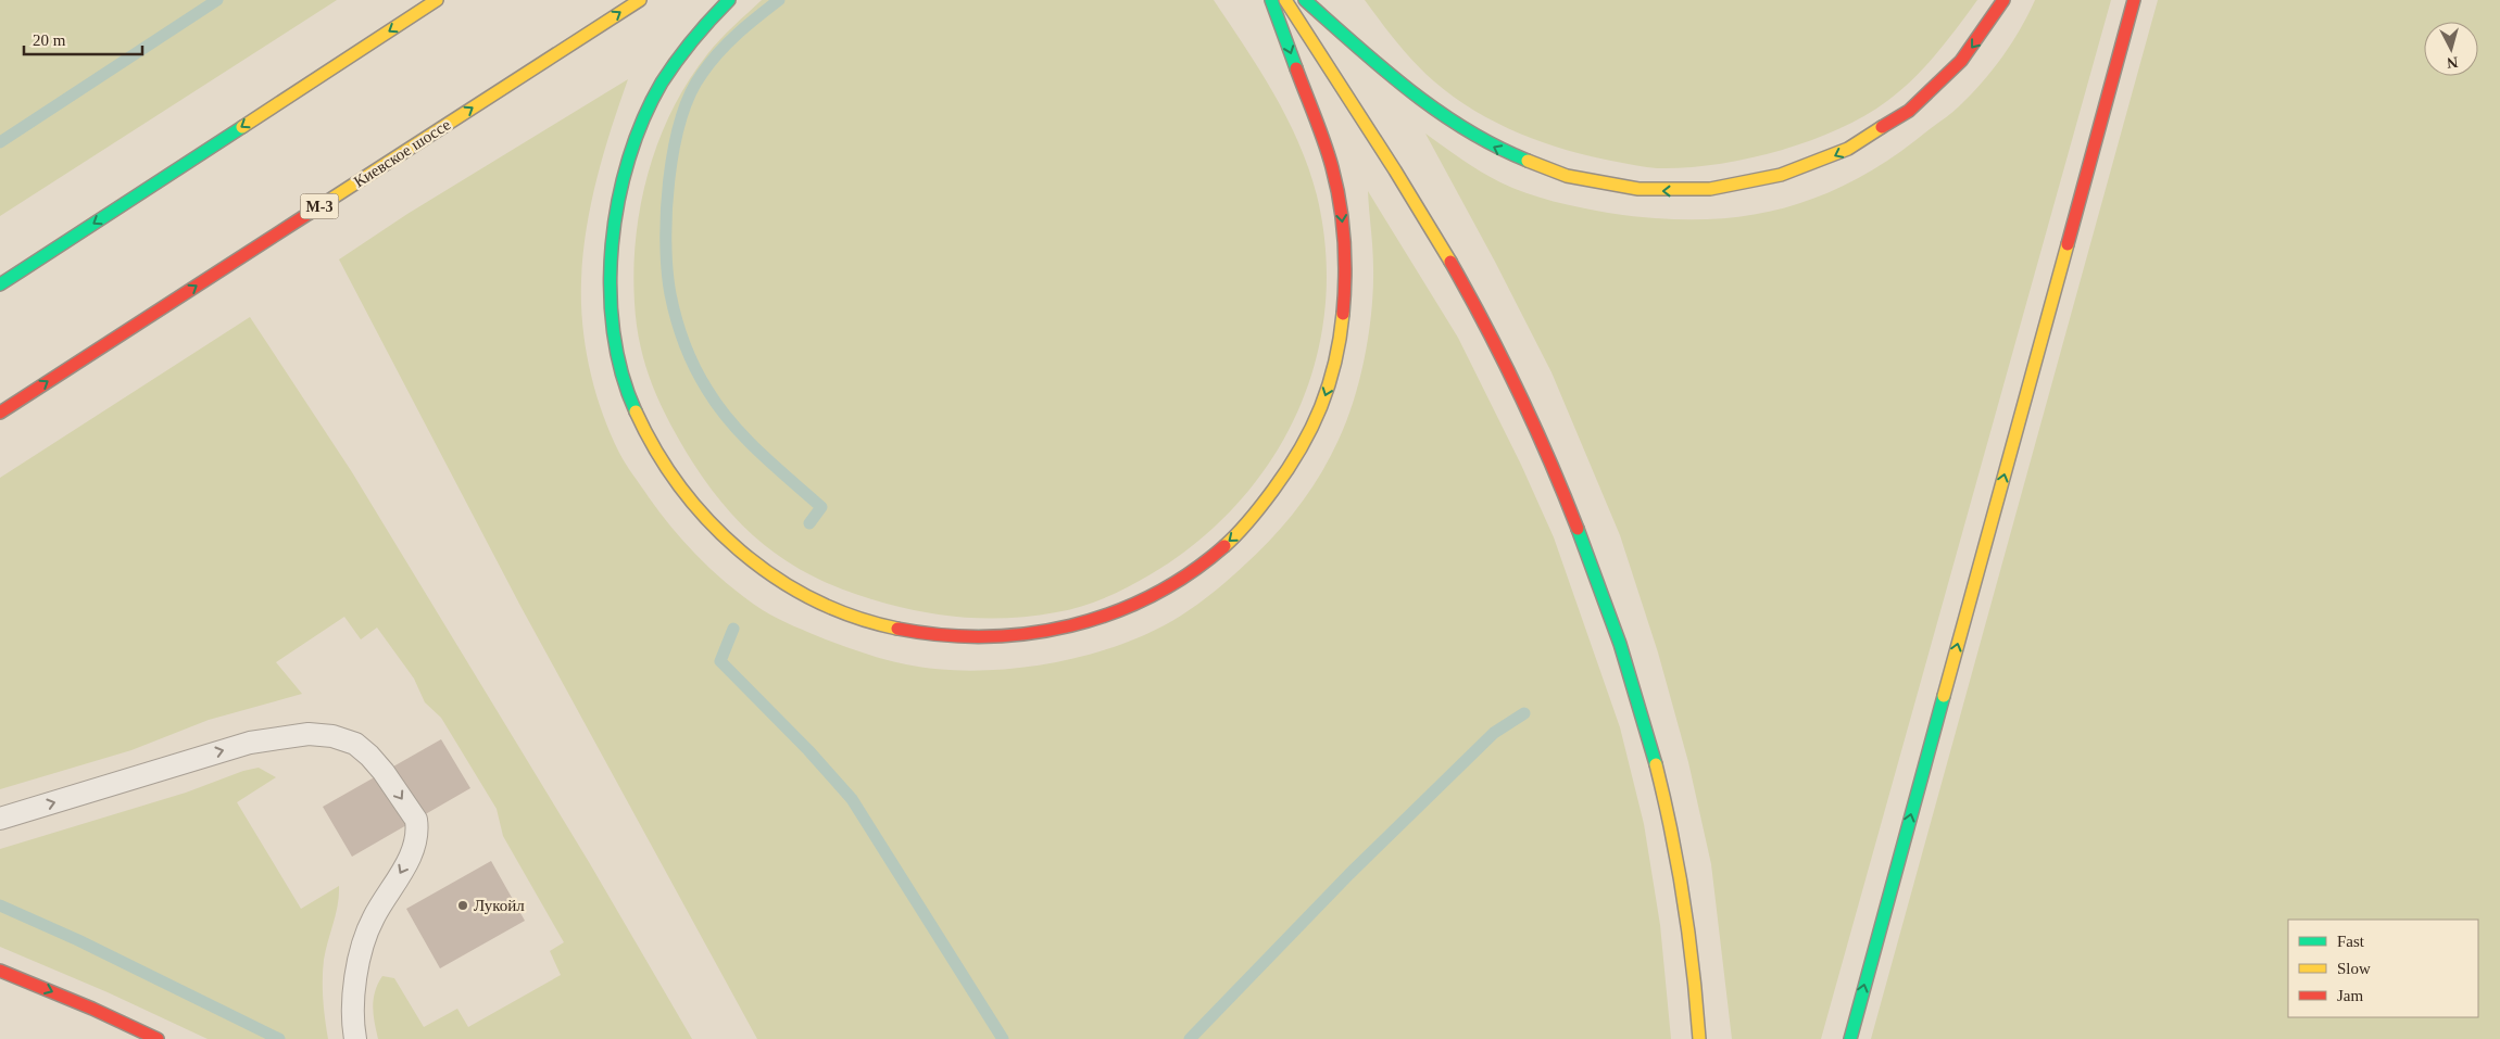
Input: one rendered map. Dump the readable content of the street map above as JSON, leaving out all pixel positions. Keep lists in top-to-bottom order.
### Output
{
  "streets": {
    "main road": ["Киевское шоссе", "М-3"]
  },
  "places": ["Лукойл"],
  "legend": ["Fast", "Slow", "Jam"],
  "scale_bar": "20 m",
  "north": "bottom"
}
